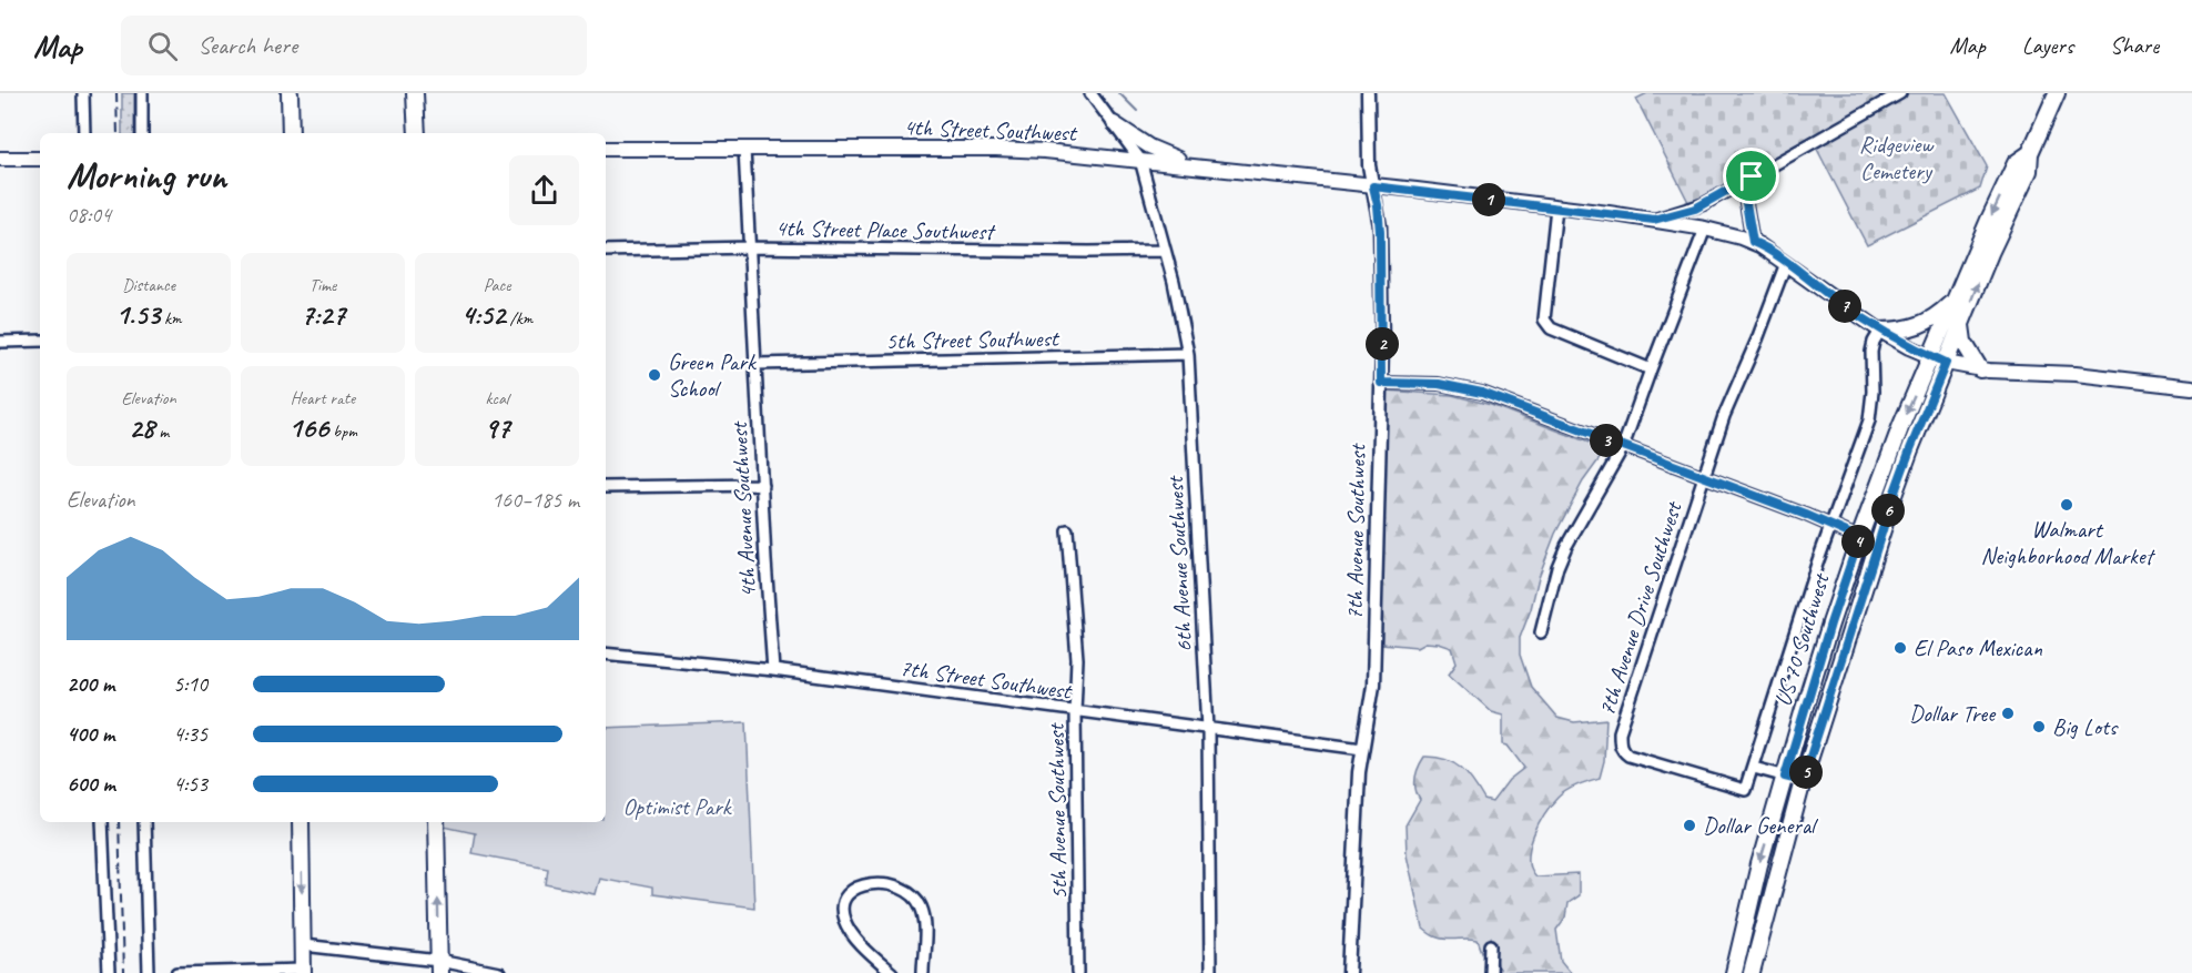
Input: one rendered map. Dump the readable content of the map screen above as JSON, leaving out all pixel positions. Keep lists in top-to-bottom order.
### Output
{
  "streets": {
    "main road": ["4th Street Southwest", "US 70 Southwest"],
    "street": [
      "4th Street Place Southwest",
      "5th Street Southwest",
      "4th Avenue Southwest",
      "7th Avenue Southwest",
      "6th Avenue Southwest",
      "7th Avenue Drive Southwest",
      "7th Street Southwest",
      "5th Avenue Southwest"
    ]
  },
  "crossings": [
    ["4th Street Southwest", "4th Avenue Southwest"],
    ["4th Street Southwest", "7th Avenue Southwest"],
    ["4th Street Southwest", "6th Avenue Southwest"],
    ["4th Street Southwest", "7th Avenue Drive Southwest"],
    ["4th Street Southwest", "US 70 Southwest"],
    ["4th Street Place Southwest", "4th Avenue Southwest"],
    ["4th Street Place Southwest", "6th Avenue Southwest"],
    ["5th Street Southwest", "4th Avenue Southwest"],
    ["5th Street Southwest", "6th Avenue Southwest"],
    ["4th Avenue Southwest", "7th Street Southwest"],
    ["7th Avenue Southwest", "7th Street Southwest"],
    ["6th Avenue Southwest", "7th Street Southwest"],
    ["7th Street Southwest", "5th Avenue Southwest"]
  ],
  "parks": ["Ridgeview Cemetery", "Optimist Park"],
  "places": [
    "Green Park School",
    "Walmart Neighborhood Market",
    "El Paso Mexican",
    "Dollar Tree",
    "Big Lots",
    "Dollar General"
  ],
  "page": {
    "header": "Map",
    "search": "Search here",
    "nav": ["Map", "Layers", "Share"],
    "heading": ["Morning run", "08:04"],
    "pins": [
      "1",
      "7",
      "2",
      "3",
      "6",
      "4",
      "5"
    ],
    "stats": [
      ["Distance", "1.53 km"],
      ["Time", "7:27"],
      ["Pace", "4:52 /km"],
      ["Elevation", "28 m"],
      ["Heart rate", "166 bpm"],
      ["kcal", "97"]
    ],
    "chart": ["Elevation", "160–185 m"],
    "list": [
      {
        "name": "200 m",
        "note": "5:10"
      },
      {
        "name": "400 m",
        "note": "4:35"
      },
      {
        "name": "600 m",
        "note": "4:53"
      }
    ]
  }
}
